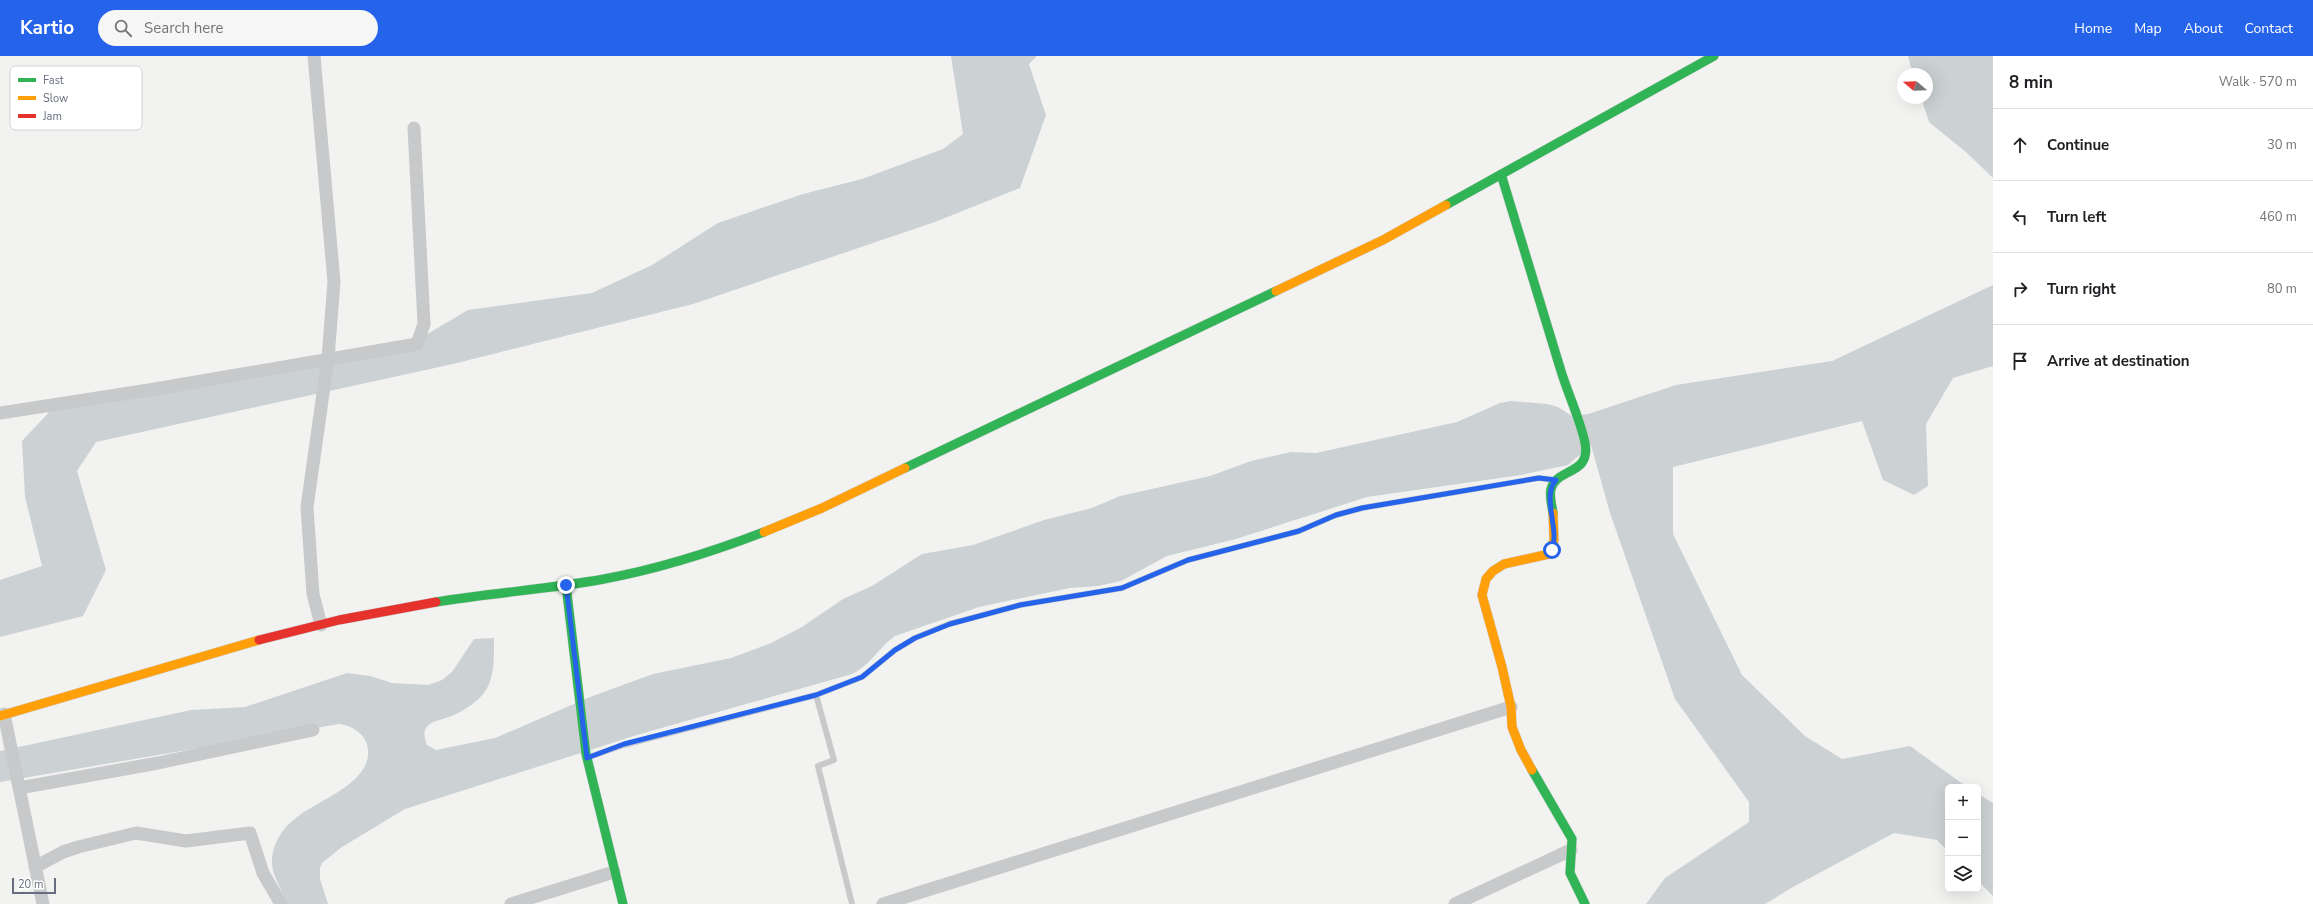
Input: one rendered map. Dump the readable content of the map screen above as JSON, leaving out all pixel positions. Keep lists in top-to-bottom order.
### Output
{
  "legend": ["Fast", "Slow", "Jam"],
  "scale_bar": "20 m",
  "north": "left",
  "page": {
    "header": "Kartio",
    "search": "Search here",
    "nav": [
      "Home",
      "Map",
      "About",
      "Contact"
    ],
    "heading": ["8 min", "Walk · 570 m"],
    "list": [
      ["Continue", "30 m"],
      ["Turn left", "460 m"],
      ["Turn right", "80 m"],
      "Arrive at destination"
    ],
    "map_buttons": ["+", "−"],
    "scale": "20 m"
  }
}
